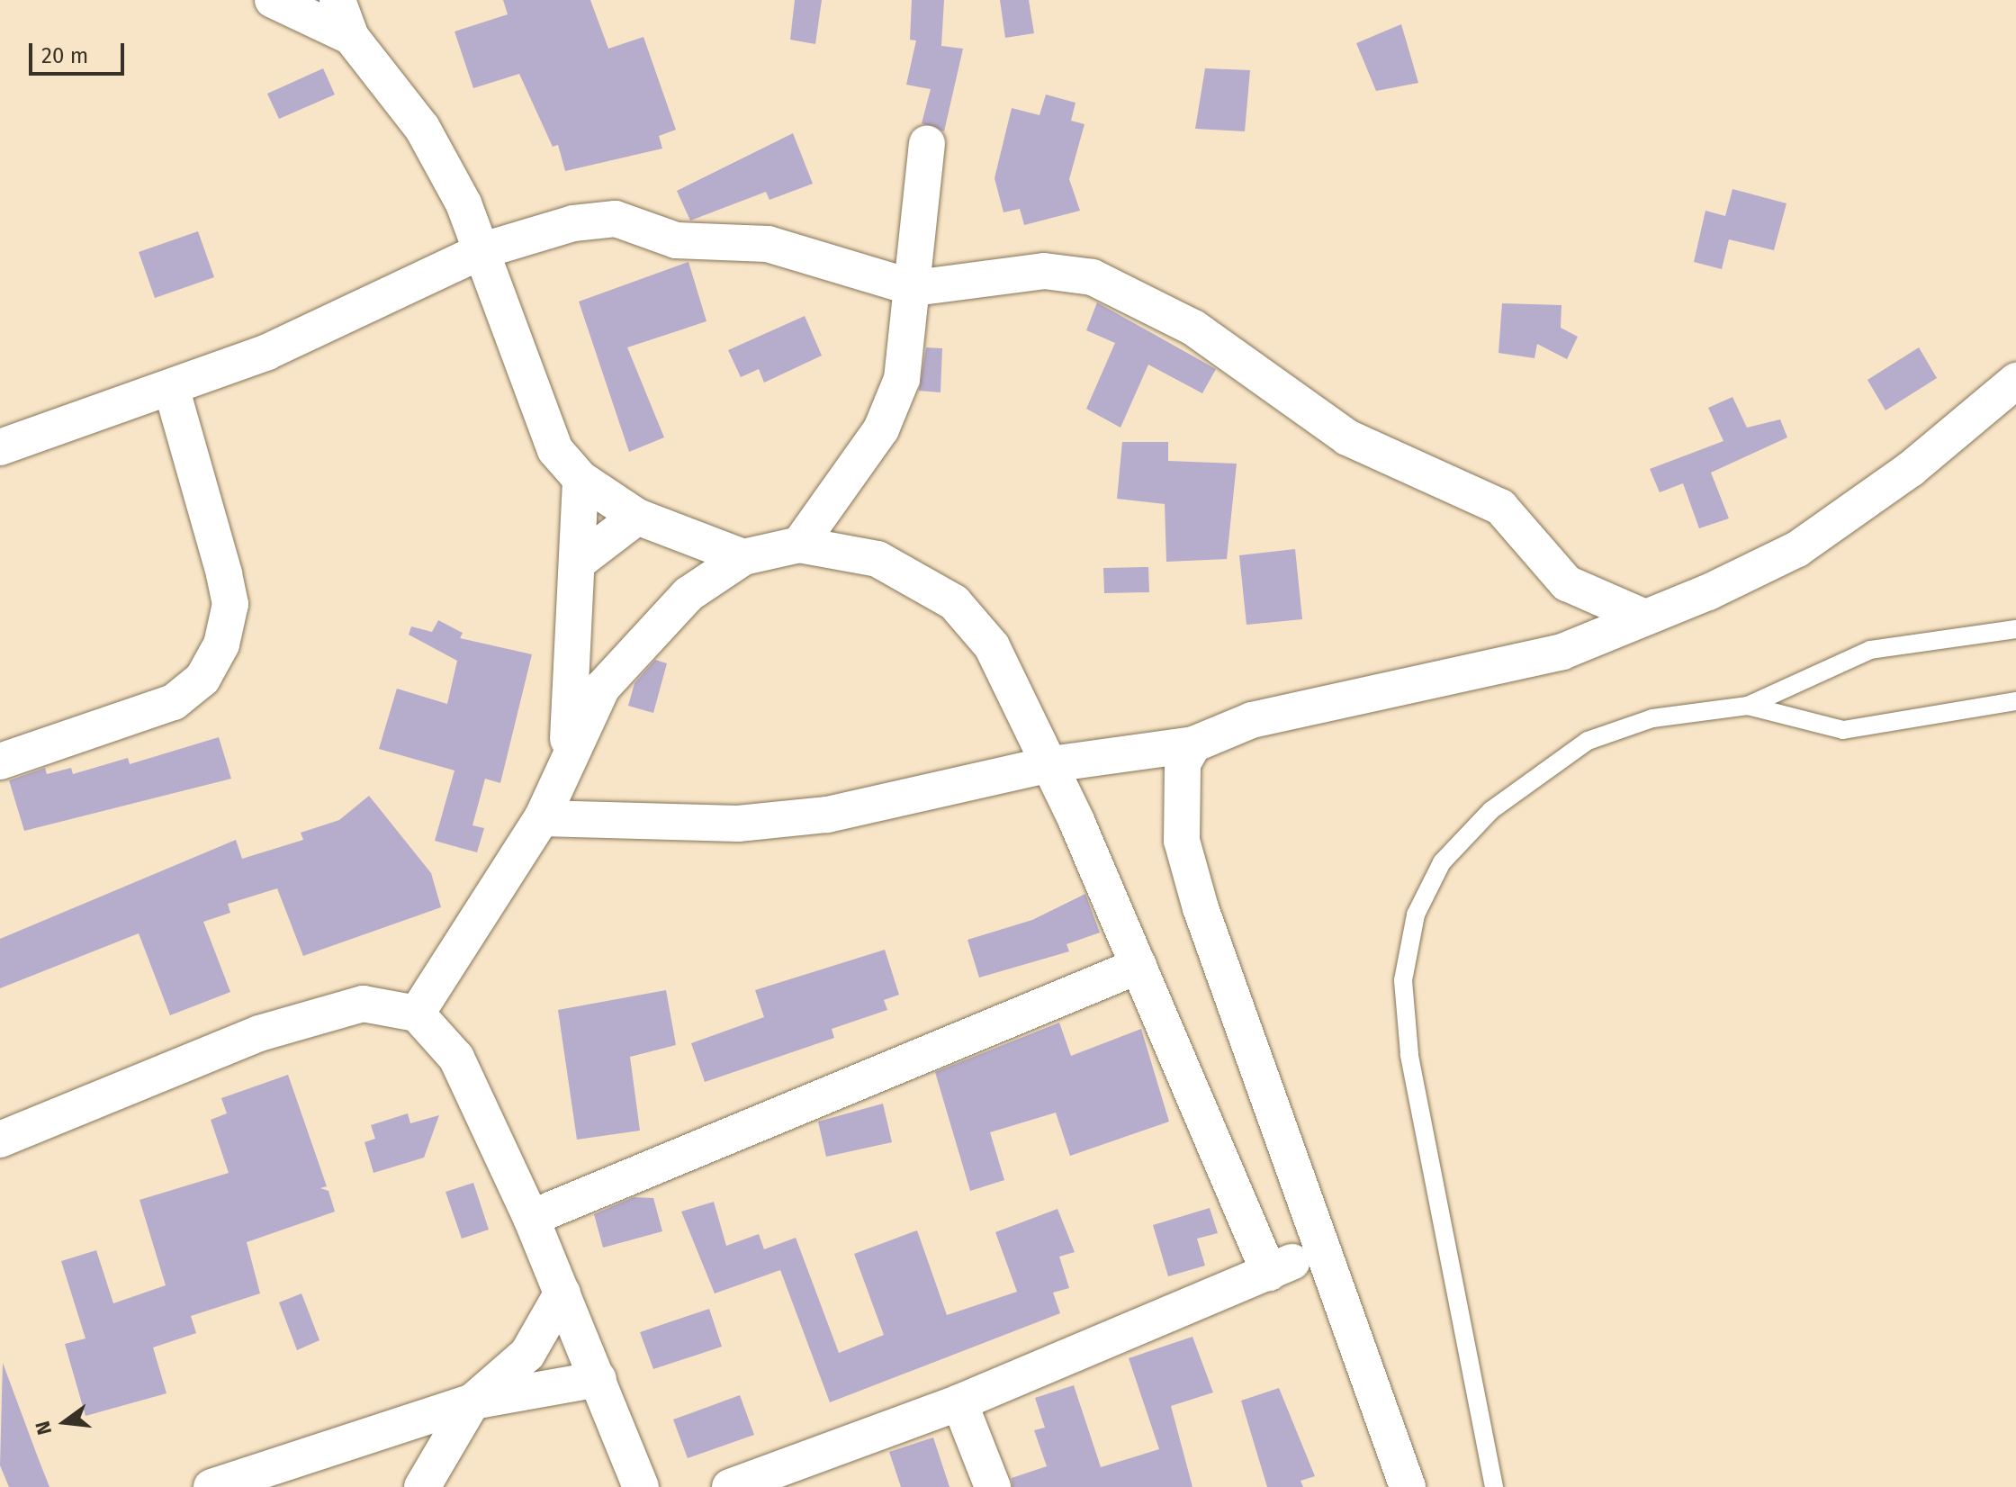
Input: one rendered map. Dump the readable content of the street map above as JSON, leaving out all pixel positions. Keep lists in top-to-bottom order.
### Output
{
  "scale_bar": "20 m",
  "north": "left"
}
